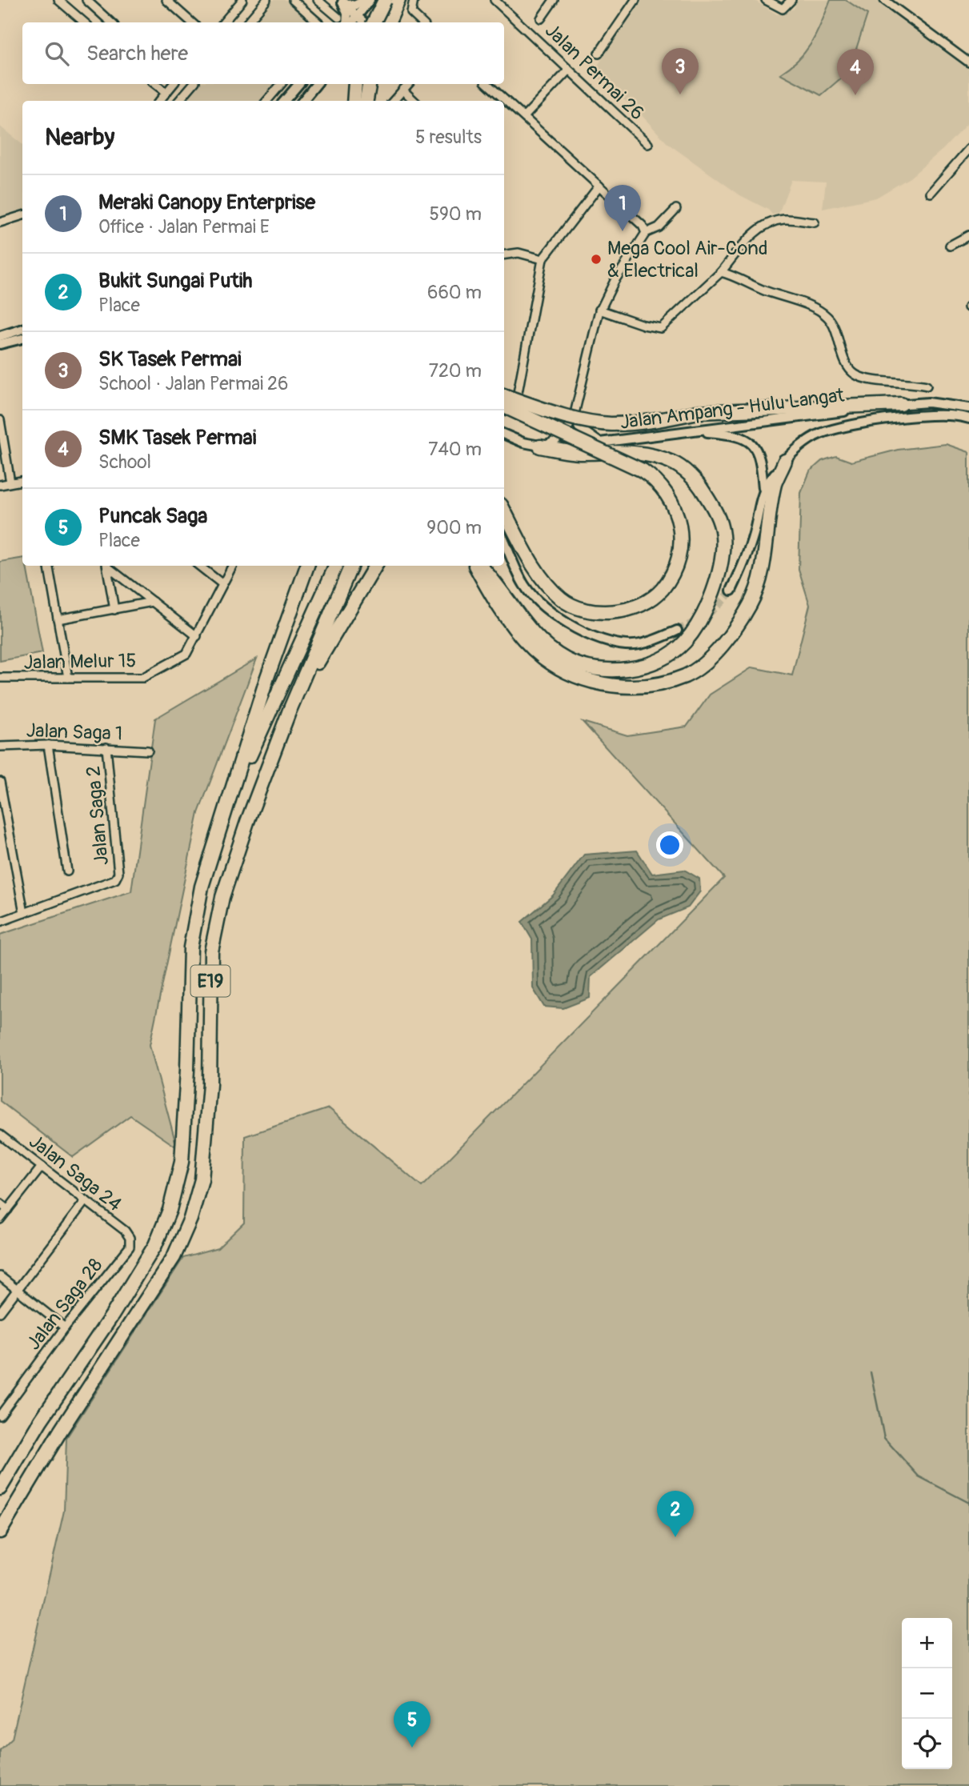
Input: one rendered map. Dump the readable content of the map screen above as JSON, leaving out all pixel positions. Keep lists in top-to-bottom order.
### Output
{
  "streets": {
    "highway": ["E19"],
    "street": [
      "Jalan Permai 26",
      "Jalan Ampang - Hulu Langat",
      "Jalan Melur 15",
      "Jalan Saga 1",
      "Jalan Saga 2",
      "Jalan Saga 24",
      "Jalan Saga 28"
    ]
  },
  "crossings": [
    ["Jalan Saga 1", "Jalan Saga 2"],
    ["Jalan Saga 24", "Jalan Saga 28"]
  ],
  "places": ["Mega Cool Air-Cond & Electrical"],
  "page": {
    "search": "Search here",
    "pins": [
      "3",
      "4",
      "1",
      "2",
      "5"
    ],
    "heading": ["Nearby", "5 results"],
    "list": [
      {
        "mark": "1",
        "name": "Meraki Canopy Enterprise",
        "note": "Office · Jalan Permai E",
        "value": "590 m"
      },
      {
        "mark": "2",
        "name": "Bukit Sungai Putih",
        "note": "Place",
        "value": "660 m"
      },
      {
        "mark": "3",
        "name": "SK Tasek Permai",
        "note": "School · Jalan Permai 26",
        "value": "720 m"
      },
      {
        "mark": "4",
        "name": "SMK Tasek Permai",
        "note": "School",
        "value": "740 m"
      },
      {
        "mark": "5",
        "name": "Puncak Saga",
        "note": "Place",
        "value": "900 m"
      }
    ],
    "map_buttons": ["+", "−"]
  }
}
